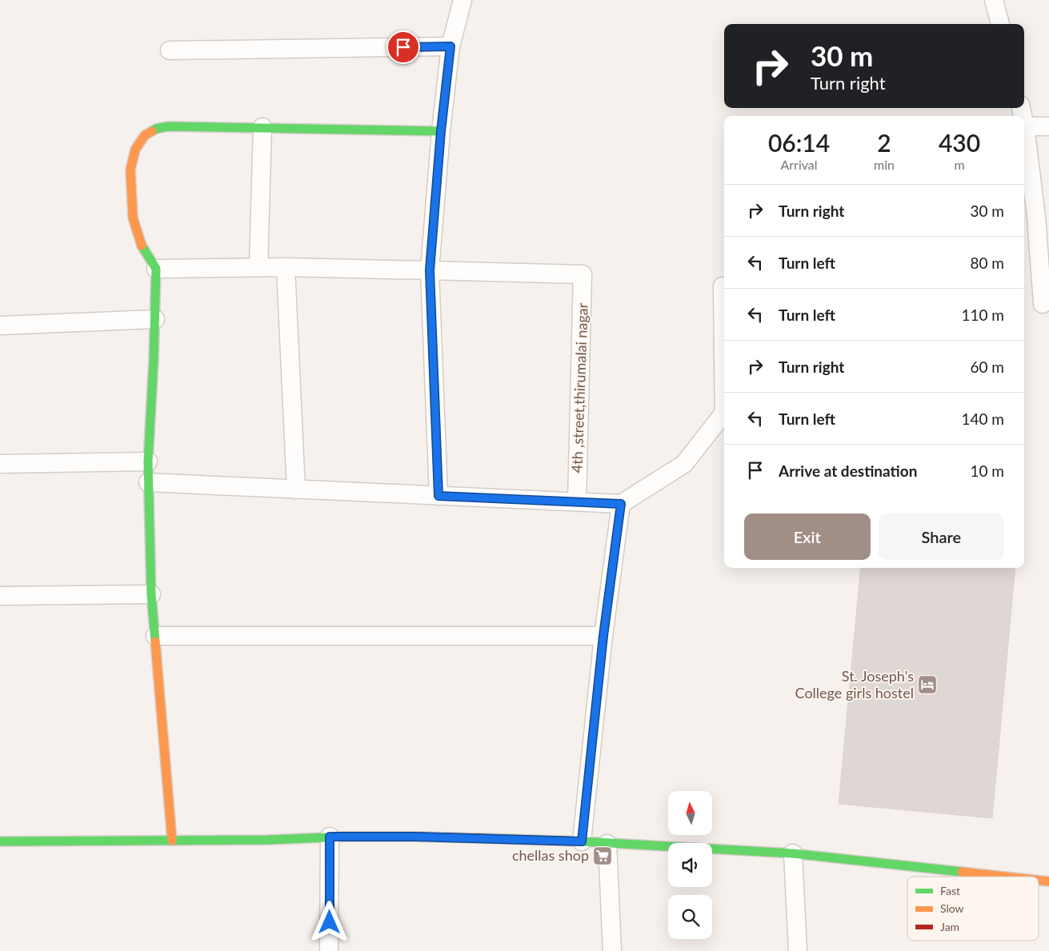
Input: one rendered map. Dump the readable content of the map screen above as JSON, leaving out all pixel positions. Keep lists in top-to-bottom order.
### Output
{
  "streets": {
    "street": ["4th ,street,thirumalai nagar"]
  },
  "places": {
    "hotel": ["St. Joseph's College girls hostel"],
    "supermarket": ["chellas shop"]
  },
  "legend": ["Fast", "Slow", "Jam"],
  "north": "top",
  "page": {
    "turn": ["30 m", "Turn right"],
    "eta": [
      "06:14",
      "Arrival",
      "2",
      "min",
      "430",
      "m"
    ],
    "list": [
      {
        "name": "Turn right",
        "value": "30 m"
      },
      {
        "name": "Turn left",
        "value": "80 m"
      },
      {
        "name": "Turn left",
        "value": "110 m"
      },
      {
        "name": "Turn right",
        "value": "60 m"
      },
      {
        "name": "Turn left",
        "value": "140 m"
      },
      {
        "name": "Arrive at destination",
        "value": "10 m"
      }
    ],
    "buttons": ["Exit", "Share"]
  }
}
